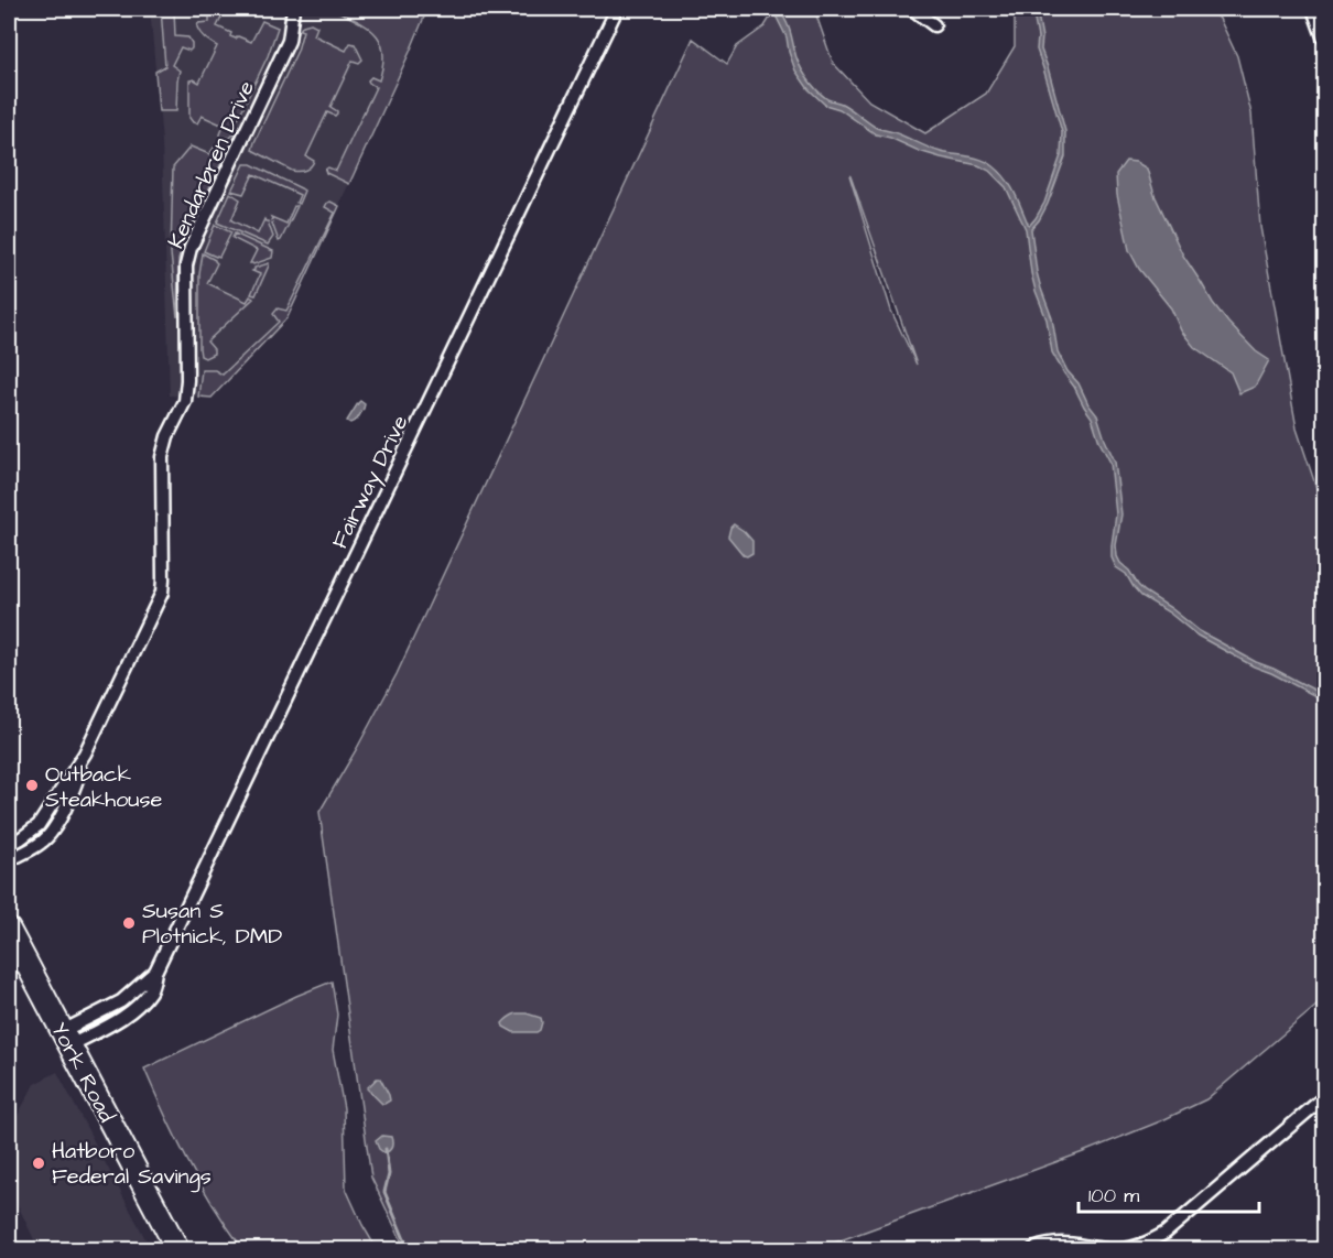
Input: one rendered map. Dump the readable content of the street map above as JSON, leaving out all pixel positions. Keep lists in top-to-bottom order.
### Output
{
  "streets": {
    "highway": ["York Road"],
    "street": ["Kendarbren Drive", "Fairway Drive"]
  },
  "crossings": [
    ["Fairway Drive", "York Road"]
  ],
  "places": ["Outback Steakhouse", "Susan S Plotnick, DMD", "Hatboro Federal Savings"],
  "scale_bar": "100 m"
}
